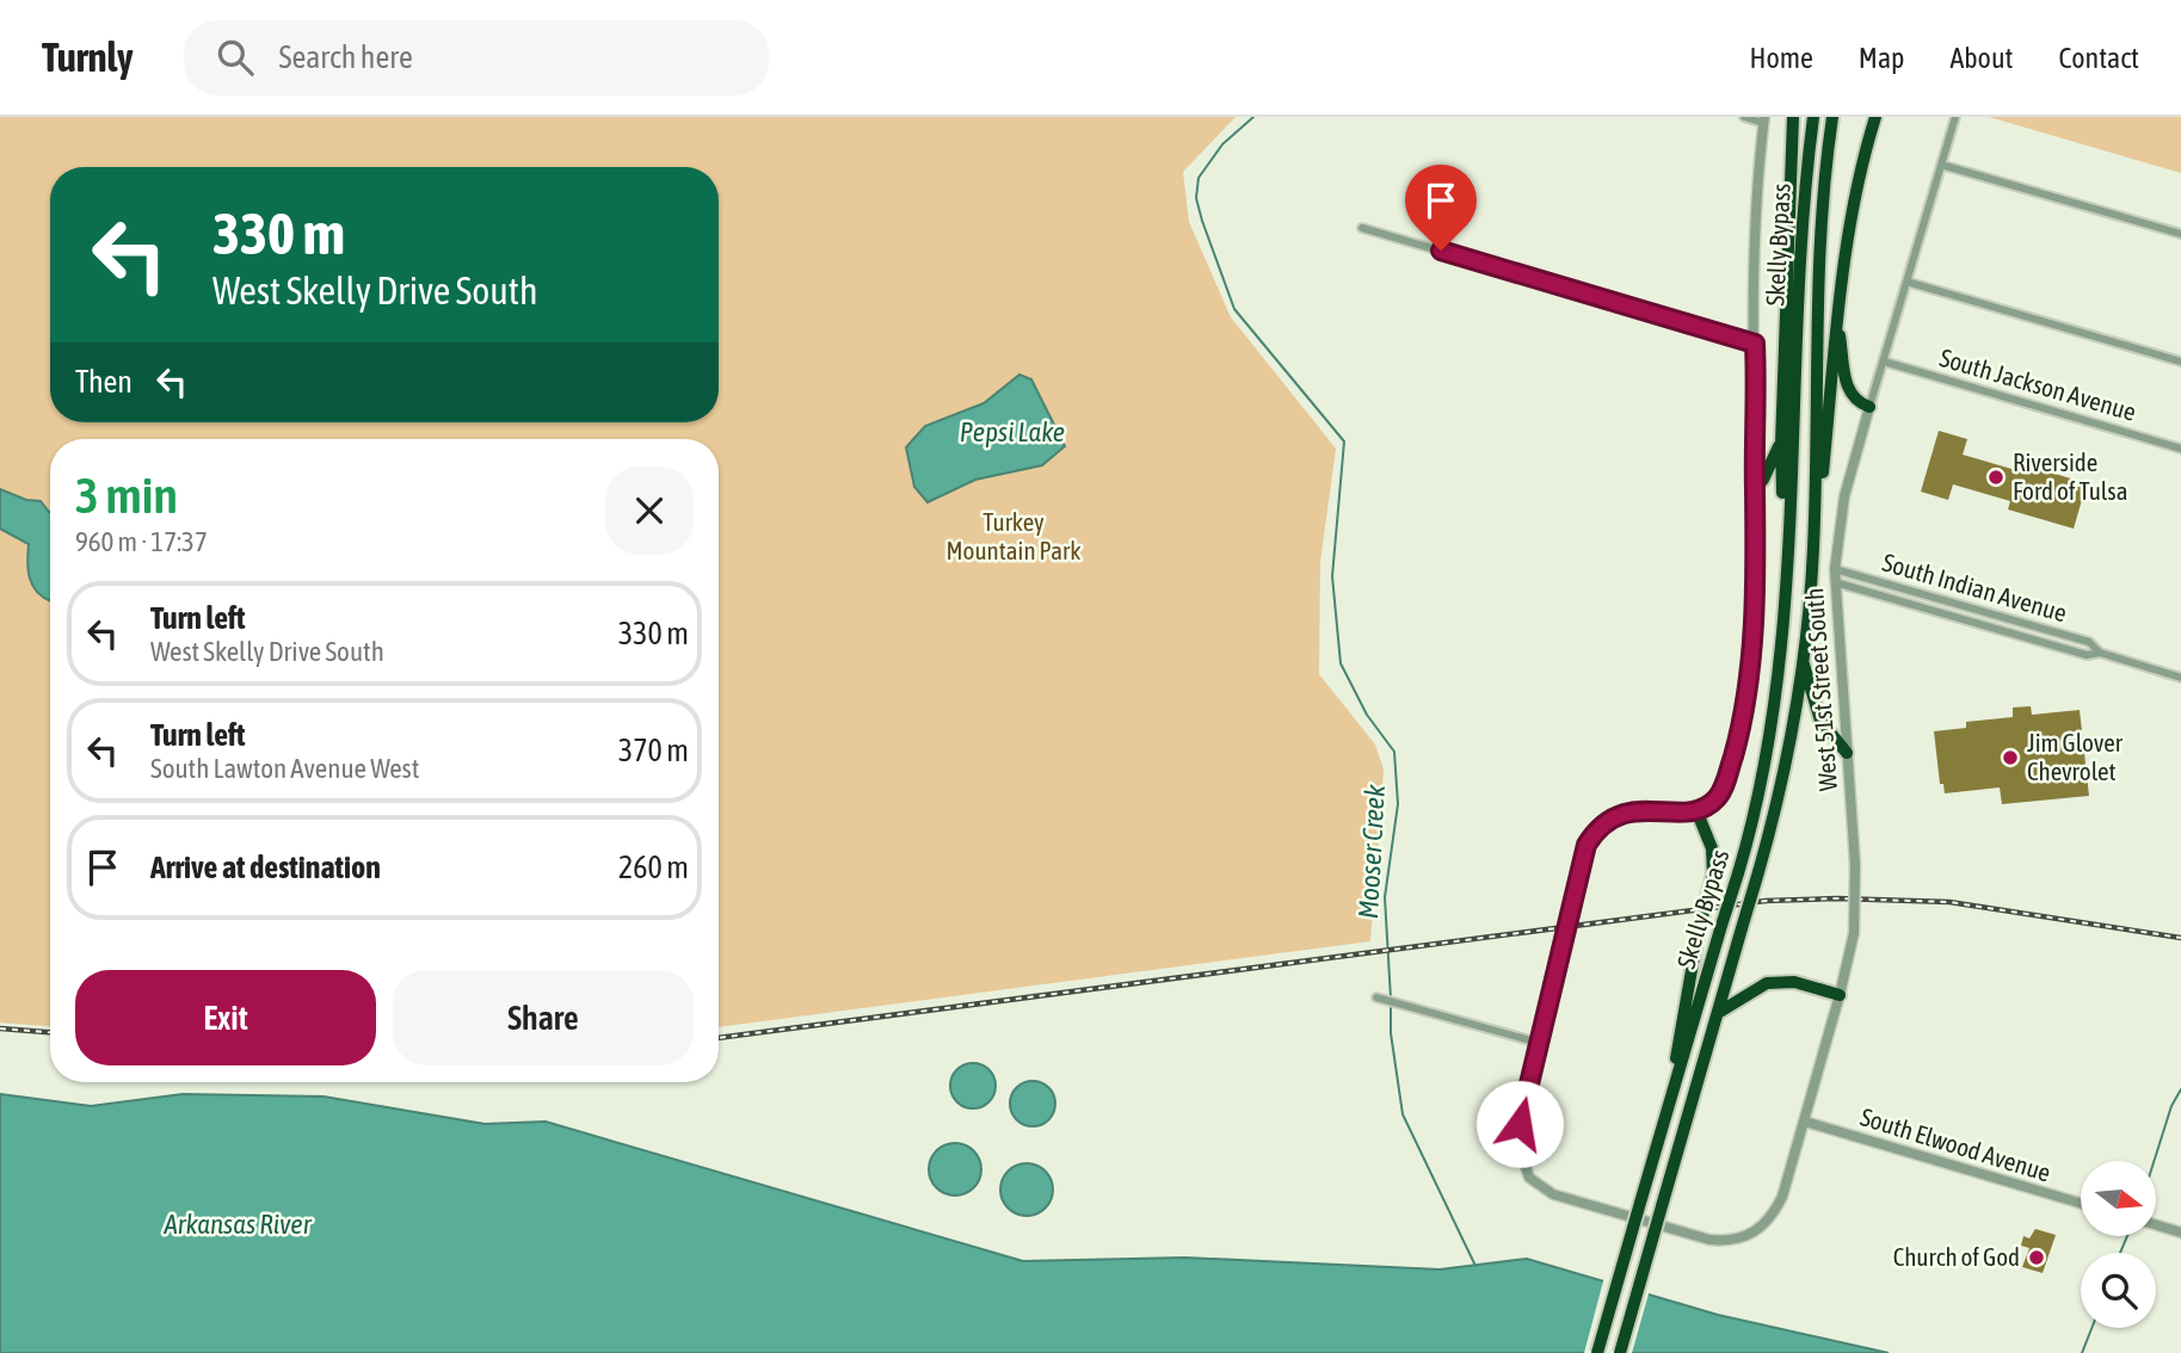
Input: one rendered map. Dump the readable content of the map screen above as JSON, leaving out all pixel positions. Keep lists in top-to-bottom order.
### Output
{
  "streets": {
    "highway": ["Skelly Bypass"],
    "street": [
      "South Jackson Avenue",
      "South Indian Avenue",
      "West 51st Street South",
      "South Elwood Avenue"
    ]
  },
  "crossings": [
    ["South Jackson Avenue", "West 51st Street South"],
    ["South Indian Avenue", "West 51st Street South"],
    ["West 51st Street South", "South Elwood Avenue"]
  ],
  "water": ["Pepsi Lake", "Mooser Creek", "Arkansas River"],
  "parks": ["Turkey Mountain Park"],
  "places": ["Riverside Ford of Tulsa", "Jim Glover Chevrolet", "Church of God"],
  "north": "right",
  "page": {
    "header": "Turnly",
    "search": "Search here",
    "nav": [
      "Home",
      "Map",
      "About",
      "Contact"
    ],
    "turn": ["330 m", "West Skelly Drive South"],
    "then": "Then",
    "heading": ["3 min", "960 m · 17:37"],
    "list": [
      {
        "name": "Turn left",
        "note": "West Skelly Drive South",
        "value": "330 m"
      },
      {
        "name": "Turn left",
        "note": "South Lawton Avenue West",
        "value": "370 m"
      },
      {
        "name": "Arrive at destination",
        "value": "260 m"
      }
    ],
    "buttons": ["Exit", "Share"]
  }
}
